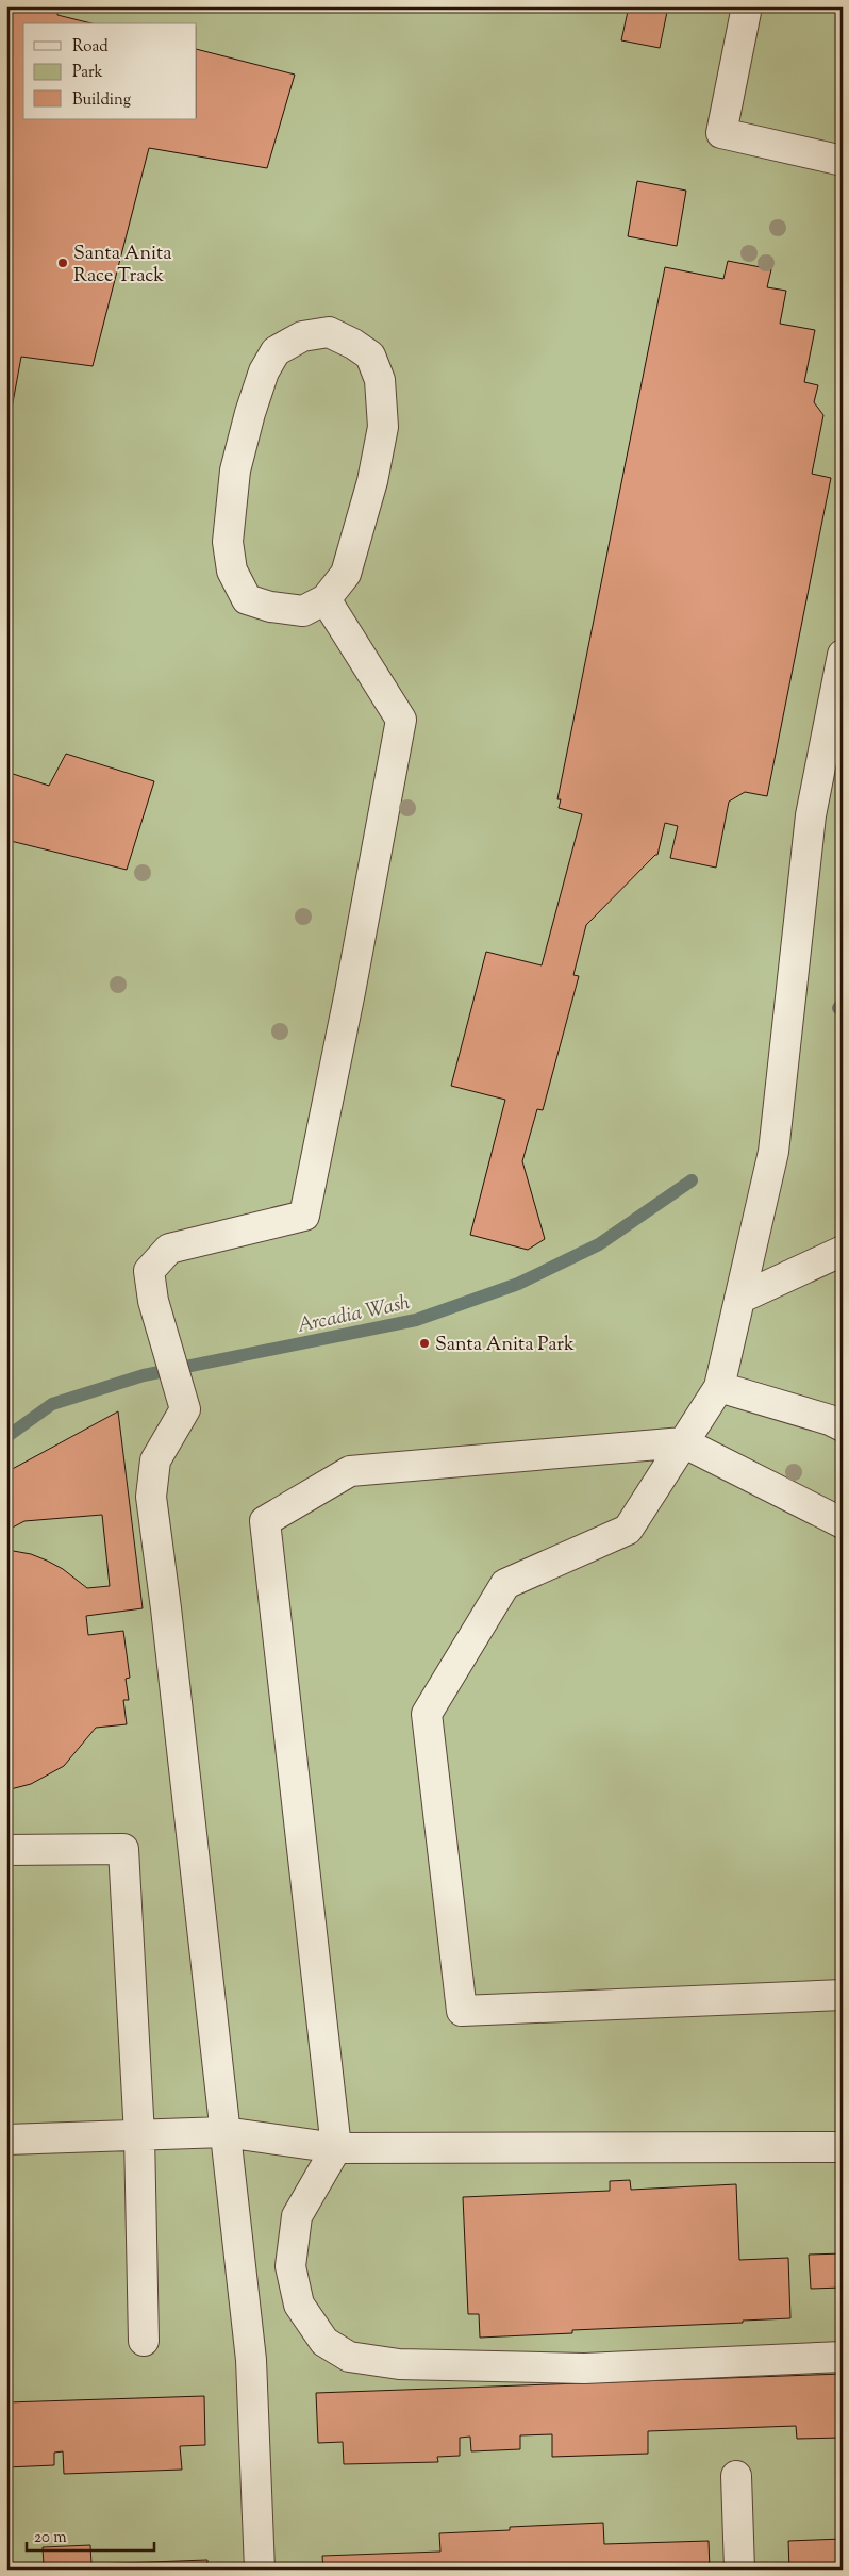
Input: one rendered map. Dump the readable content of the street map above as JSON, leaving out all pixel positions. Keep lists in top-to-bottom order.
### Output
{
  "water": ["Arcadia Wash"],
  "places": ["Santa Anita Race Track", "Santa Anita Park"],
  "legend": ["Road", "Park", "Building"],
  "scale_bar": "20 m"
}
